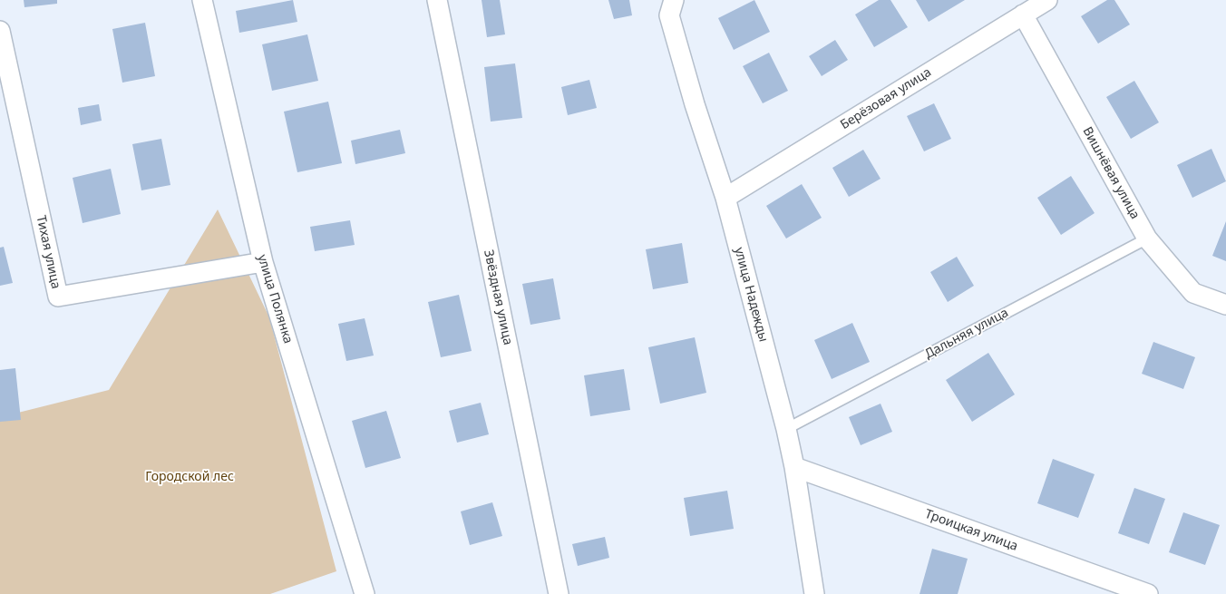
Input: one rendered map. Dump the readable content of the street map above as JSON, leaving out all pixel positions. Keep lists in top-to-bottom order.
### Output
{
  "streets": {
    "street": [
      "Берёзовая улица",
      "Вишнёвая улица",
      "Тихая улица",
      "улица Надежды",
      "Звёздная улица",
      "улица Полянка",
      "Троицкая улица"
    ],
    "lane": ["Дальняя улица"]
  },
  "crossings": [
    ["Берёзовая улица", "Вишнёвая улица"],
    ["Берёзовая улица", "улица Надежды"],
    ["Вишнёвая улица", "Дальняя улица"],
    ["Тихая улица", "улица Полянка"],
    ["улица Надежды", "Дальняя улица"],
    ["улица Надежды", "Троицкая улица"]
  ],
  "parks": ["Городской лес"]
}
